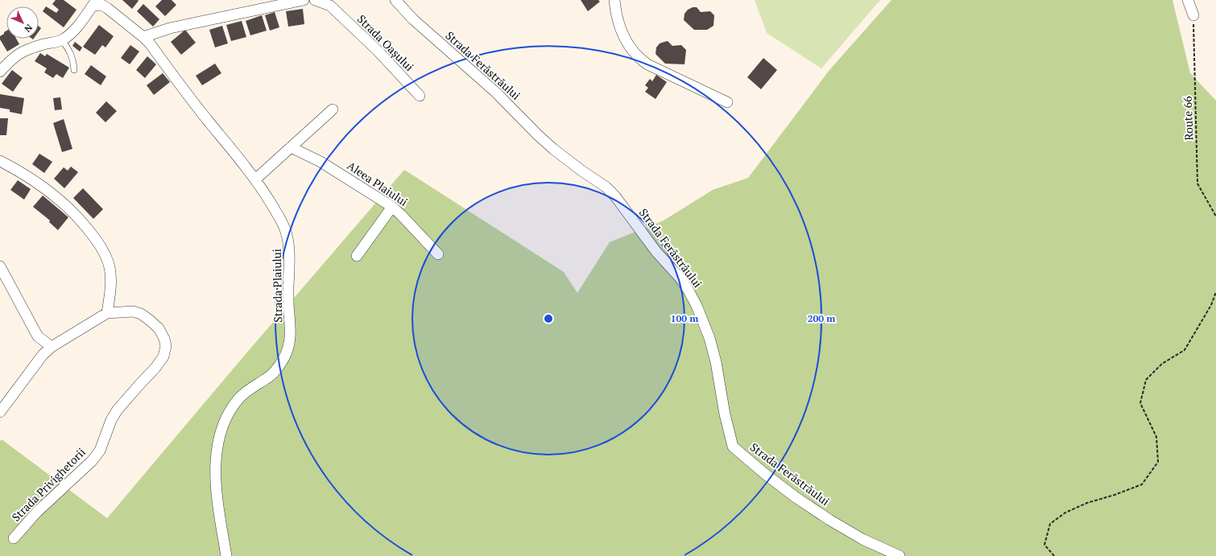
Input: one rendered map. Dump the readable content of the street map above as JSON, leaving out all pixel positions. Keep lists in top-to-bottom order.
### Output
{
  "streets": {
    "street": [
      "Strada Oașului",
      "Strada Ferăstrăului",
      "Aleea Plaiului",
      "Strada Plaiului",
      "Strada Privighetorii"
    ],
    "path": ["Route 66"]
  },
  "north": "bottom right",
  "rings": ["100 m", "200 m"]
}
